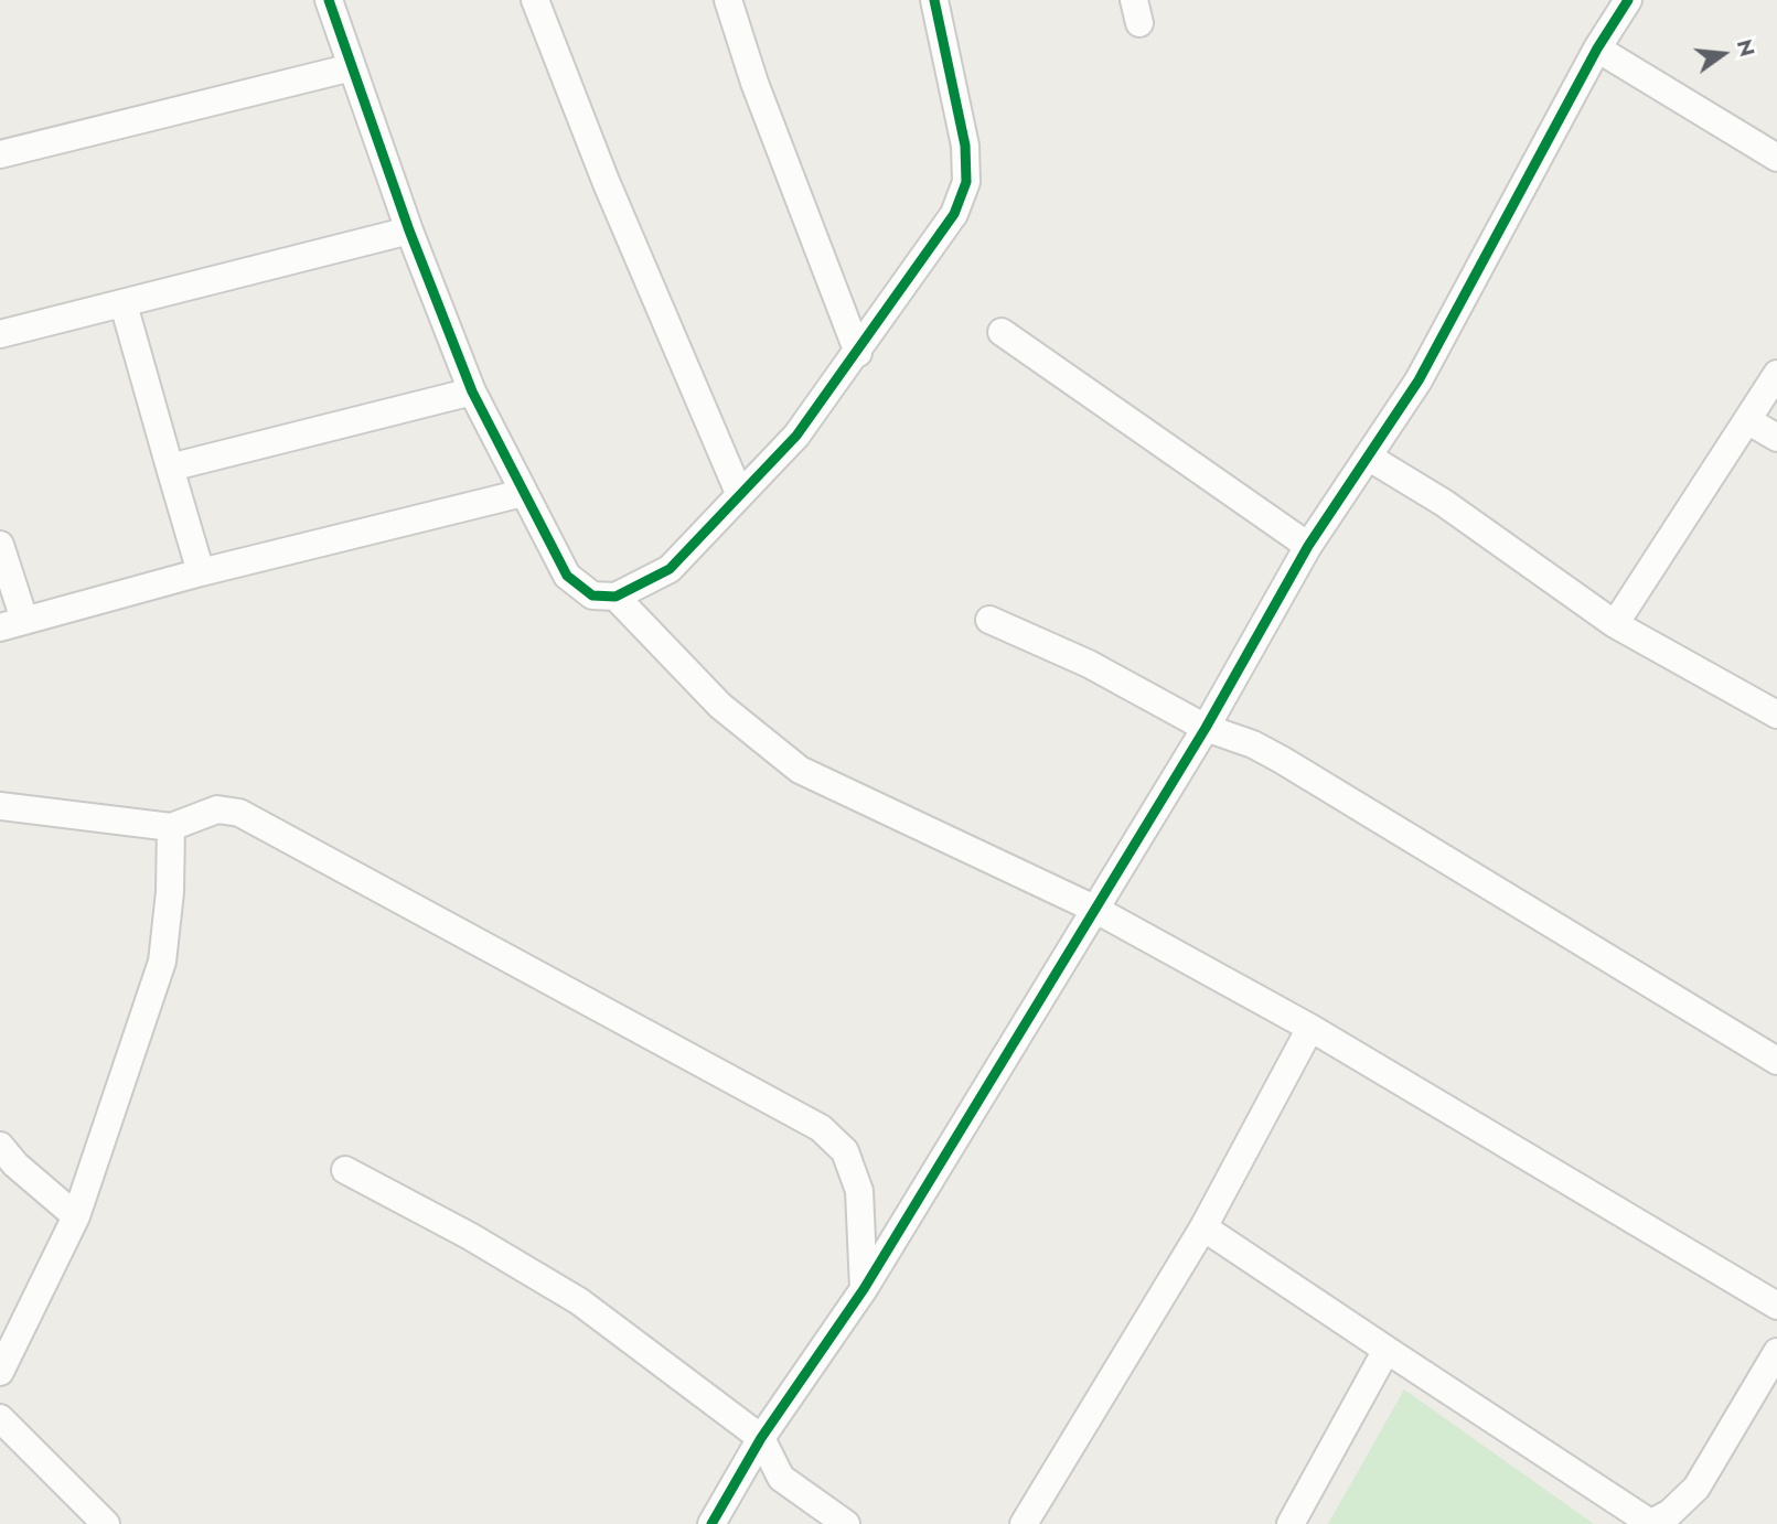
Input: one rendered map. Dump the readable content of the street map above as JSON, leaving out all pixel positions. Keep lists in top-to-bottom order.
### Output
{
  "north": "right"
}
